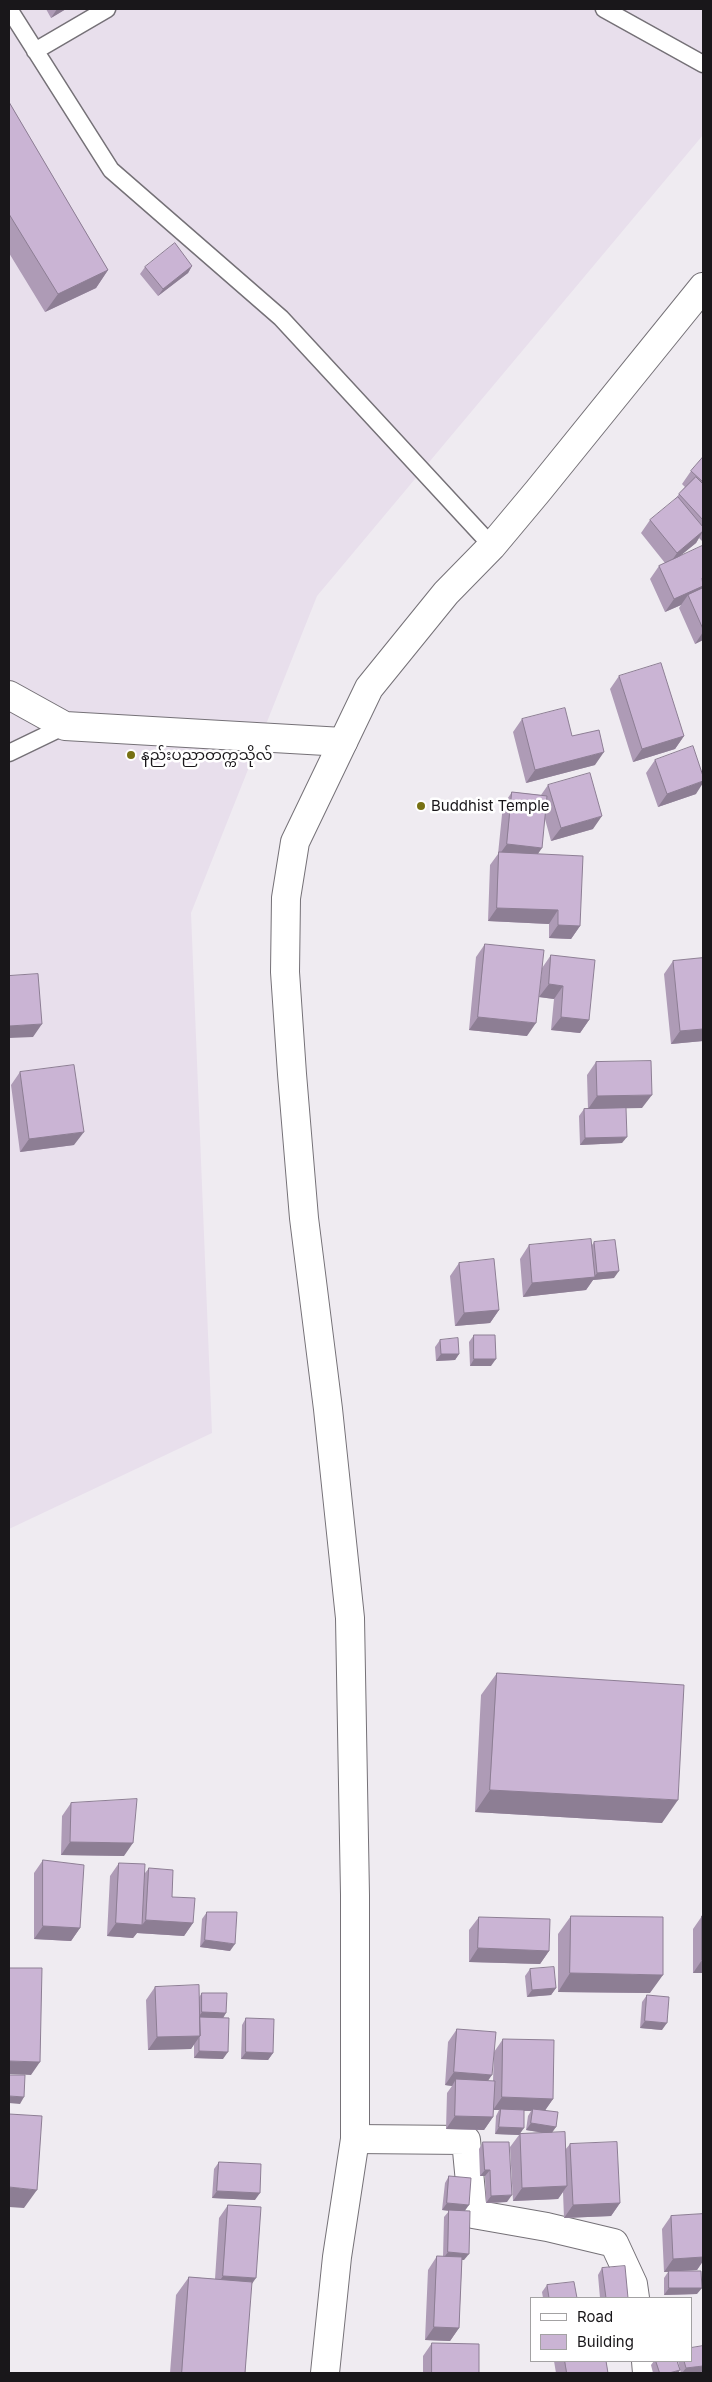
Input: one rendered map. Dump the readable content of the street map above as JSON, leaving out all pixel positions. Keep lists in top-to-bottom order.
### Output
{
  "places": ["နည်းပညာတက္ကသိုလ်", "Buddhist Temple"],
  "legend": ["Road", "Building"]
}
